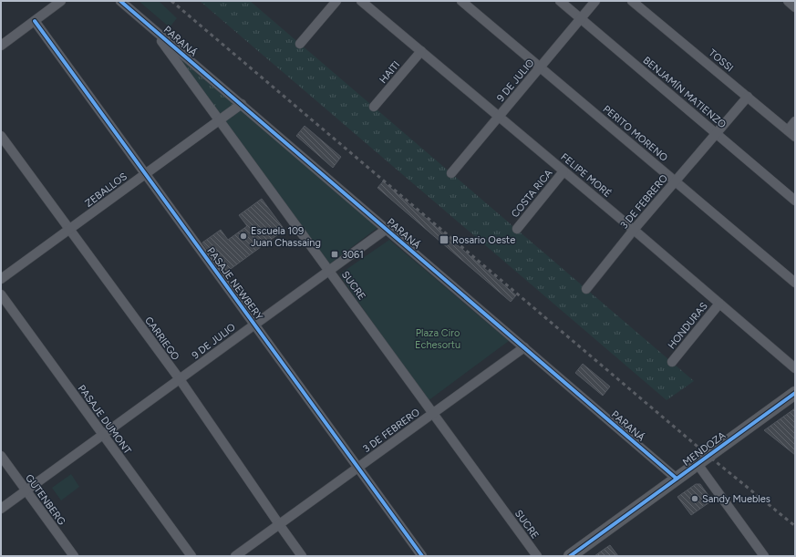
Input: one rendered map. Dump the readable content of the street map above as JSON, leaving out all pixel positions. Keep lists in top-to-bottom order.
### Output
{
  "streets": {
    "main road": ["MENDOZA"],
    "street": [
      "PARANÁ",
      "TOSSI",
      "HAITI",
      "9 DE JULIO",
      "BENJAMÍN MATIENZO",
      "PERITO MORENO",
      "FELIPE MORÉ",
      "ZEBALLOS",
      "COSTA RICA",
      "3 DE FEBRERO",
      "PASAJE NEWBERY",
      "SUCRE",
      "HONDURAS",
      "CARRIEGO",
      "PASAJE DUMONT",
      "GUTENBERG"
    ]
  },
  "crossings": [
    ["PARANÁ", "9 DE JULIO"],
    ["PARANÁ", "ZEBALLOS"],
    ["PARANÁ", "3 DE FEBRERO"],
    ["PARANÁ", "SUCRE"],
    ["PARANÁ", "MENDOZA"],
    ["TOSSI", "3 DE FEBRERO"],
    ["HAITI", "FELIPE MORÉ"],
    ["9 DE JULIO", "BENJAMÍN MATIENZO"],
    ["9 DE JULIO", "PERITO MORENO"],
    ["9 DE JULIO", "FELIPE MORÉ"],
    ["9 DE JULIO", "PASAJE NEWBERY"],
    ["9 DE JULIO", "SUCRE"],
    ["9 DE JULIO", "CARRIEGO"],
    ["9 DE JULIO", "PASAJE DUMONT"],
    ["9 DE JULIO", "GUTENBERG"],
    ["BENJAMÍN MATIENZO", "3 DE FEBRERO"],
    ["PERITO MORENO", "3 DE FEBRERO"],
    ["FELIPE MORÉ", "COSTA RICA"],
    ["FELIPE MORÉ", "3 DE FEBRERO"],
    ["FELIPE MORÉ", "HONDURAS"],
    ["ZEBALLOS", "PASAJE NEWBERY"],
    ["ZEBALLOS", "SUCRE"],
    ["ZEBALLOS", "CARRIEGO"],
    ["3 DE FEBRERO", "PASAJE NEWBERY"],
    ["3 DE FEBRERO", "SUCRE"],
    ["3 DE FEBRERO", "CARRIEGO"]
  ],
  "parks": ["Plaza Ciro Echesortu"],
  "places": {
    "other": ["Escuela 109 Juan Chassaing", "Sandy Muebles"],
    "transit": ["Rosario Oeste", "3061"]
  }
}
